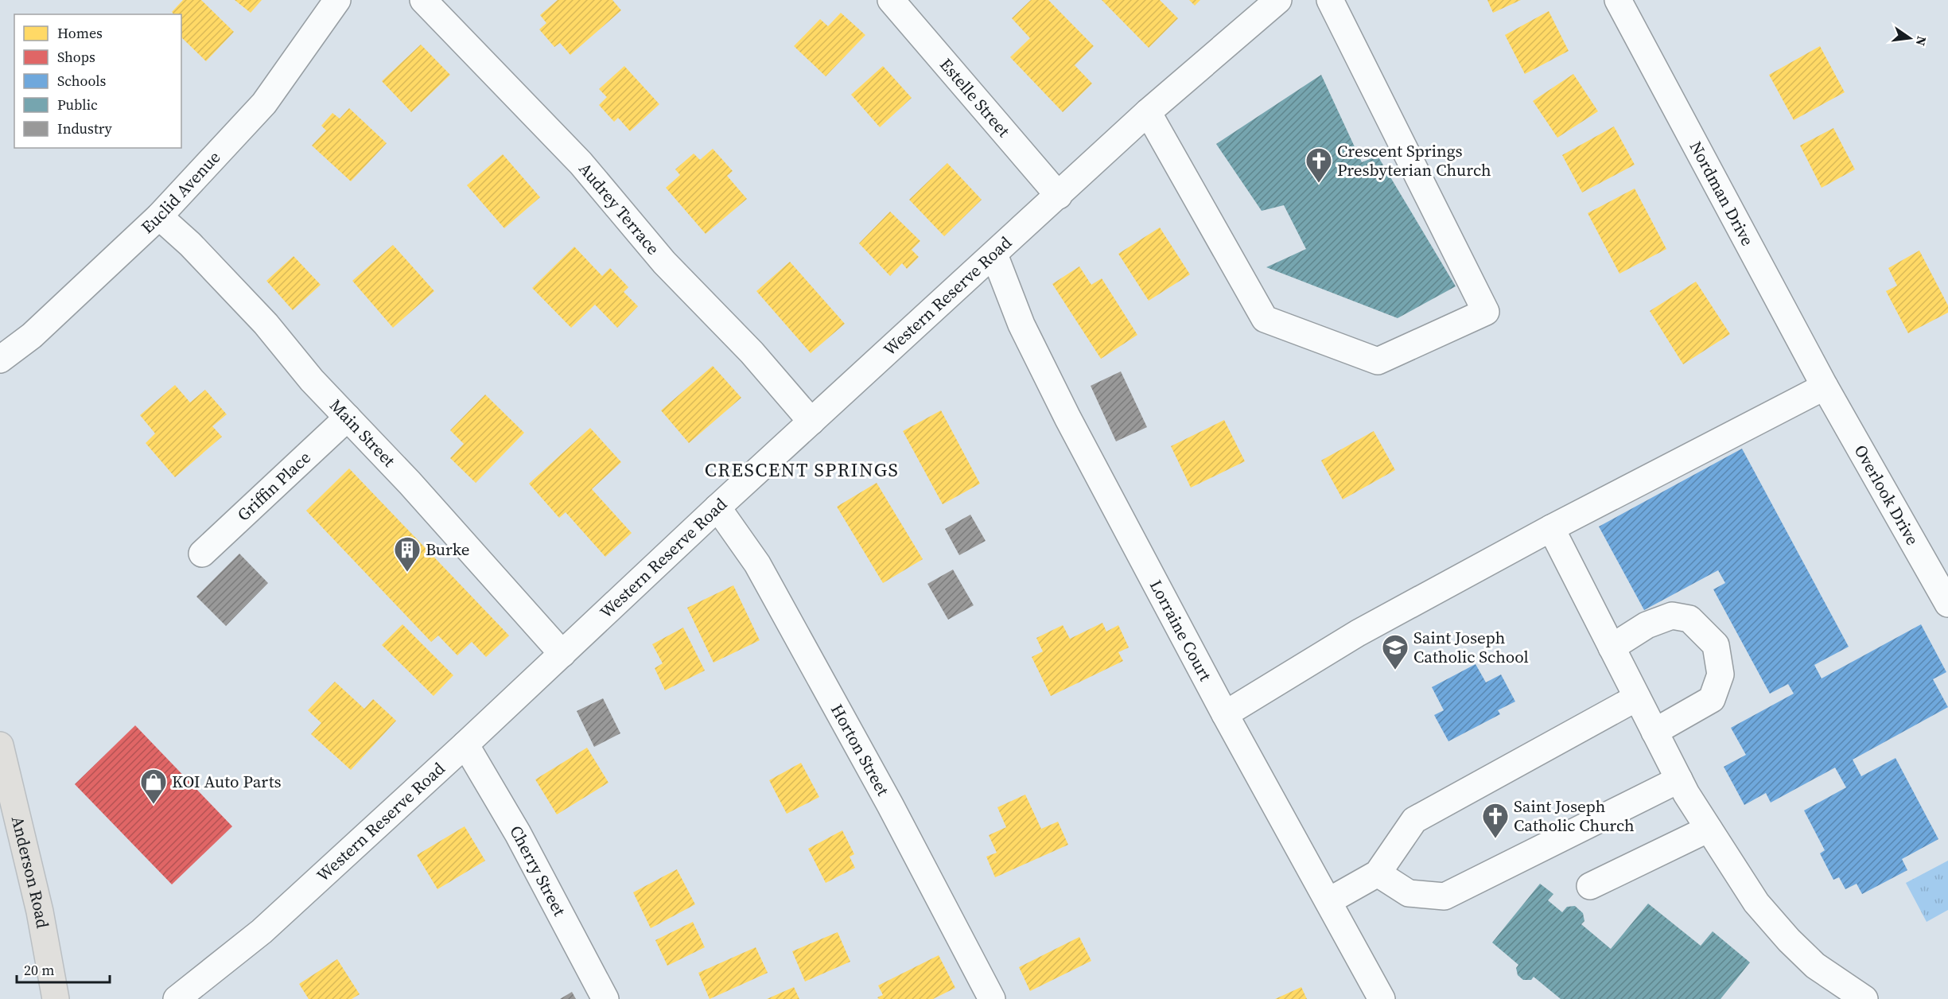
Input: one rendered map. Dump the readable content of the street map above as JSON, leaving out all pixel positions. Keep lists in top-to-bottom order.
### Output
{
  "streets": {
    "main road": ["Anderson Road"],
    "street": [
      "Estelle Street",
      "Euclid Avenue",
      "Nordman Drive",
      "Audrey Terrace",
      "Western Reserve Road",
      "Main Street",
      "Griffin Place",
      "Overlook Drive",
      "Lorraine Court",
      "Horton Street",
      "Cherry Street"
    ]
  },
  "crossings": [
    ["Estelle Street", "Western Reserve Road"],
    ["Euclid Avenue", "Main Street"],
    ["Nordman Drive", "Overlook Drive"],
    ["Audrey Terrace", "Western Reserve Road"],
    ["Western Reserve Road", "Main Street"],
    ["Western Reserve Road", "Lorraine Court"],
    ["Western Reserve Road", "Horton Street"],
    ["Western Reserve Road", "Cherry Street"],
    ["Main Street", "Griffin Place"]
  ],
  "districts": ["CRESCENT SPRINGS"],
  "places": {
    "church": ["Crescent Springs Presbyterian Church", "Saint Joseph Catholic Church"],
    "building": ["Burke"],
    "school or university": ["Saint Joseph Catholic School"],
    "shop": ["KOI Auto Parts"]
  },
  "legend": [
    "Homes",
    "Shops",
    "Schools",
    "Public",
    "Industry"
  ],
  "scale_bar": "20 m",
  "north": "right"
}
